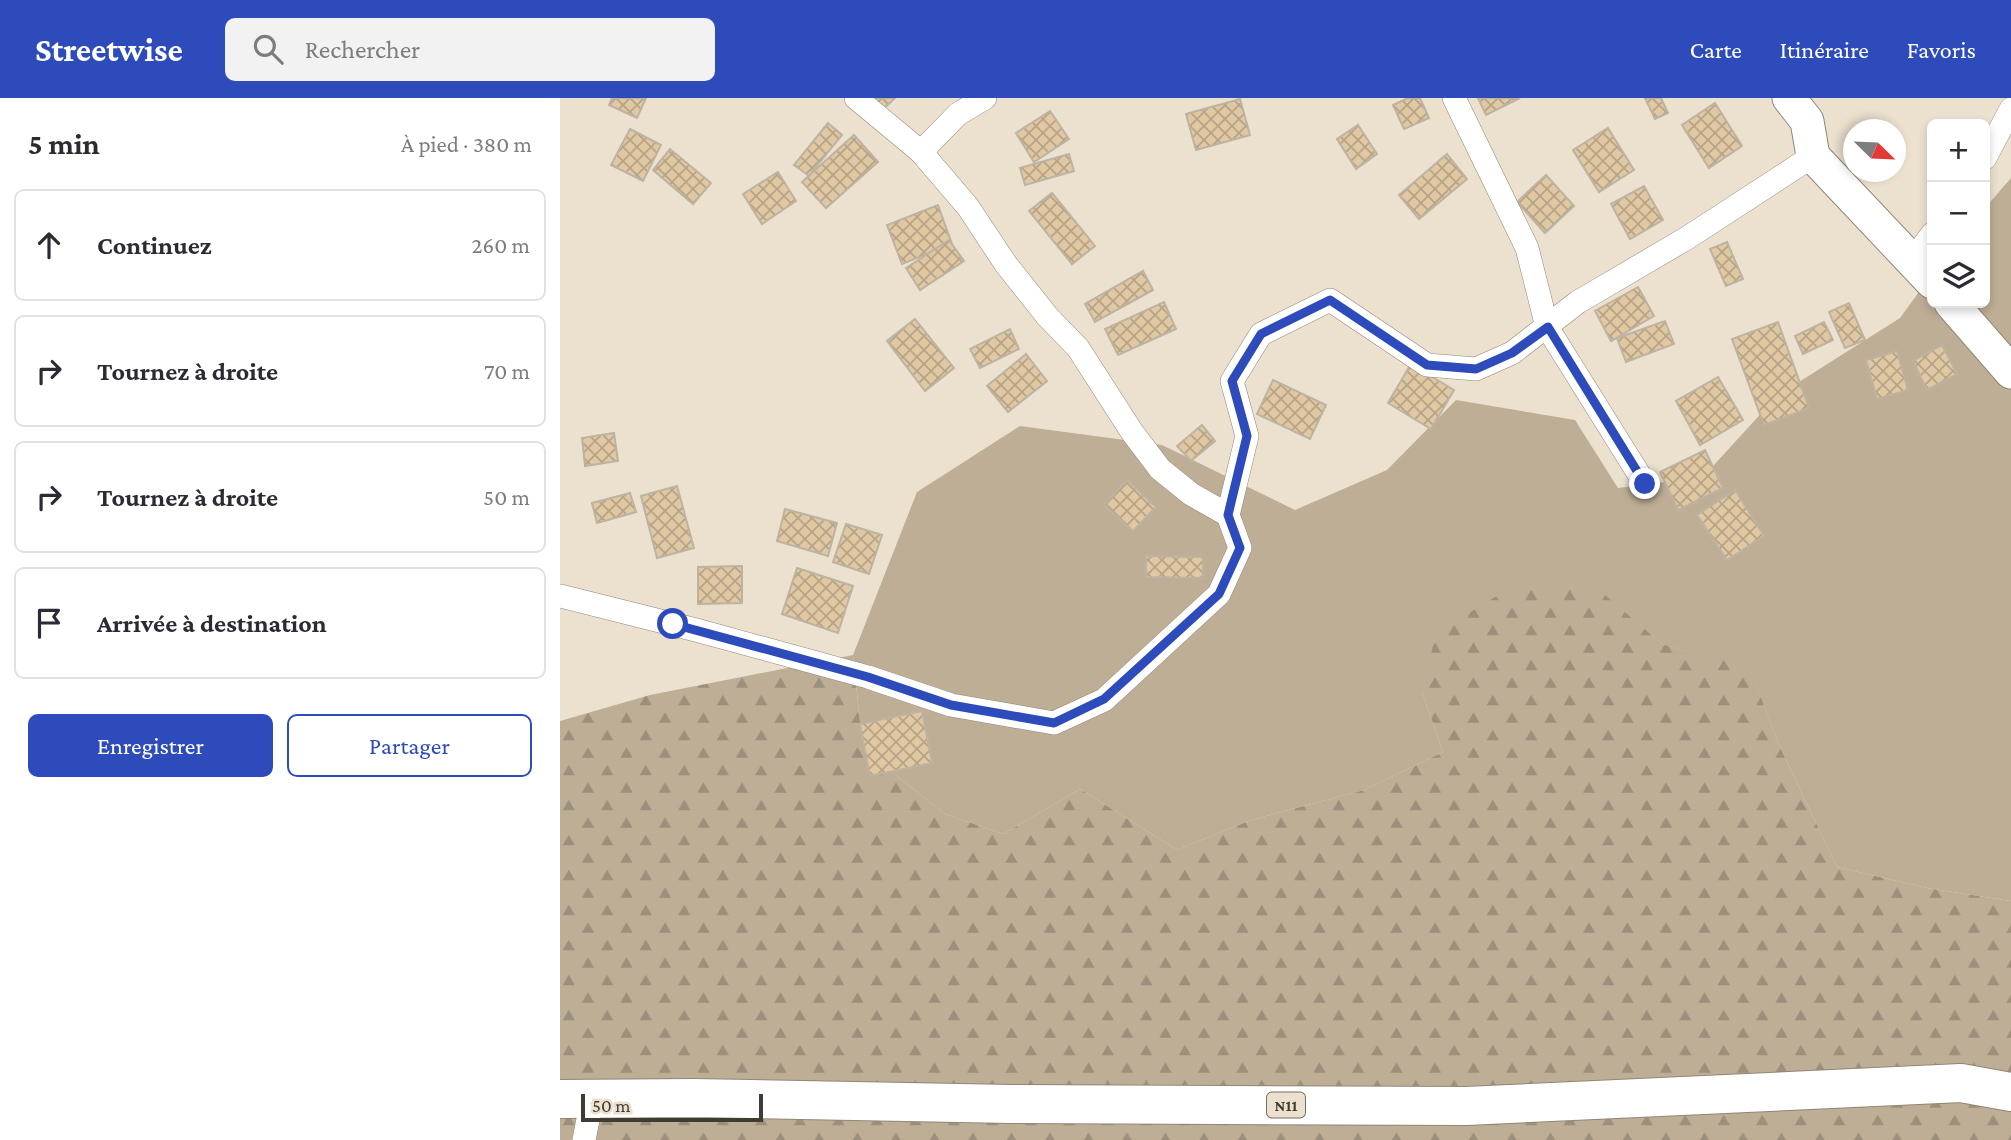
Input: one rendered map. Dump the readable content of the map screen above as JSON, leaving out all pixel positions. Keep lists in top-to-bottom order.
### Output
{
  "streets": {
    "highway": ["N11"]
  },
  "scale_bar": "50 m",
  "north": "bottom right",
  "page": {
    "header": "Streetwise",
    "search": "Rechercher",
    "nav": ["Carte", "Itinéraire", "Favoris"],
    "heading": ["5 min", "À pied · 380 m"],
    "map_buttons": ["+", "−"],
    "list": [
      ["Continuez", "260 m"],
      ["Tournez à droite", "70 m"],
      ["Tournez à droite", "50 m"],
      "Arrivée à destination"
    ],
    "buttons": ["Enregistrer", "Partager"],
    "scale": "50 m"
  }
}
